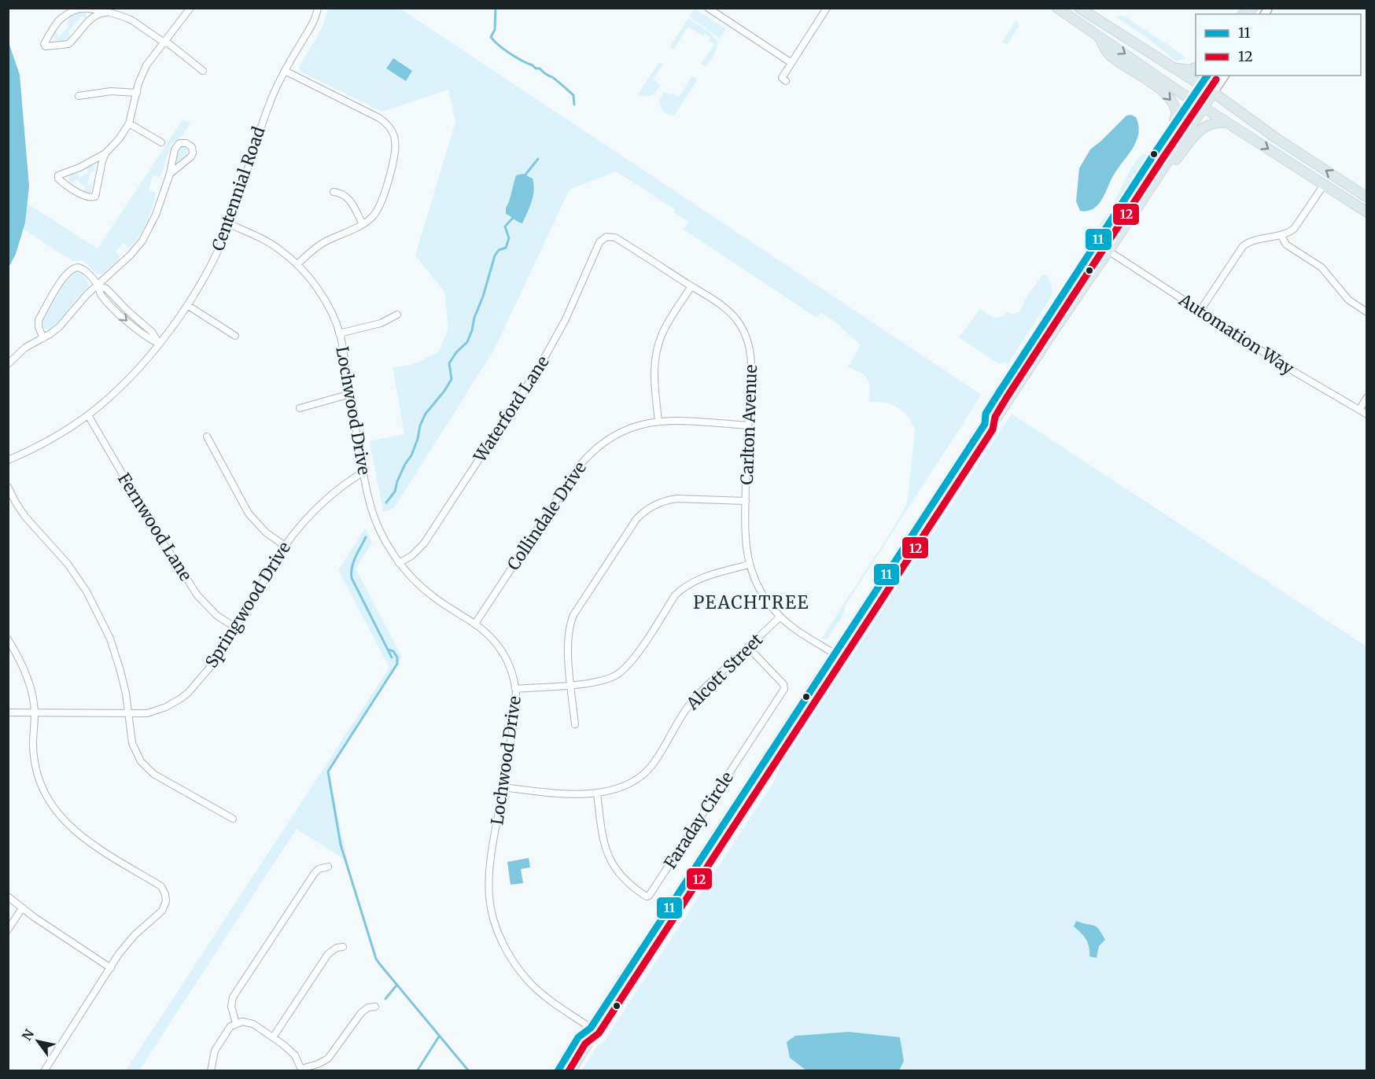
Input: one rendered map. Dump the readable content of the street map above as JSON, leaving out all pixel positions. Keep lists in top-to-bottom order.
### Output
{
  "streets": {
    "street": [
      "Centennial Road",
      "Automation Way",
      "Waterford Lane",
      "Lochwood Drive",
      "Carlton Avenue",
      "Collindale Drive",
      "Fernwood Lane",
      "Springwood Drive",
      "Alcott Street",
      "Faraday Circle"
    ]
  },
  "crossings": [
    ["Centennial Road", "Lochwood Drive"],
    ["Centennial Road", "Fernwood Lane"],
    ["Waterford Lane", "Lochwood Drive"],
    ["Waterford Lane", "Carlton Avenue"],
    ["Lochwood Drive", "Collindale Drive"],
    ["Lochwood Drive", "Springwood Drive"],
    ["Lochwood Drive", "Alcott Street"],
    ["Carlton Avenue", "Collindale Drive"],
    ["Carlton Avenue", "Alcott Street"],
    ["Fernwood Lane", "Springwood Drive"],
    ["Alcott Street", "Faraday Circle"]
  ],
  "districts": ["PEACHTREE"],
  "lines": ["transit line 11", "transit line 12"],
  "legend": ["11", "12"],
  "north": "top left"
}
